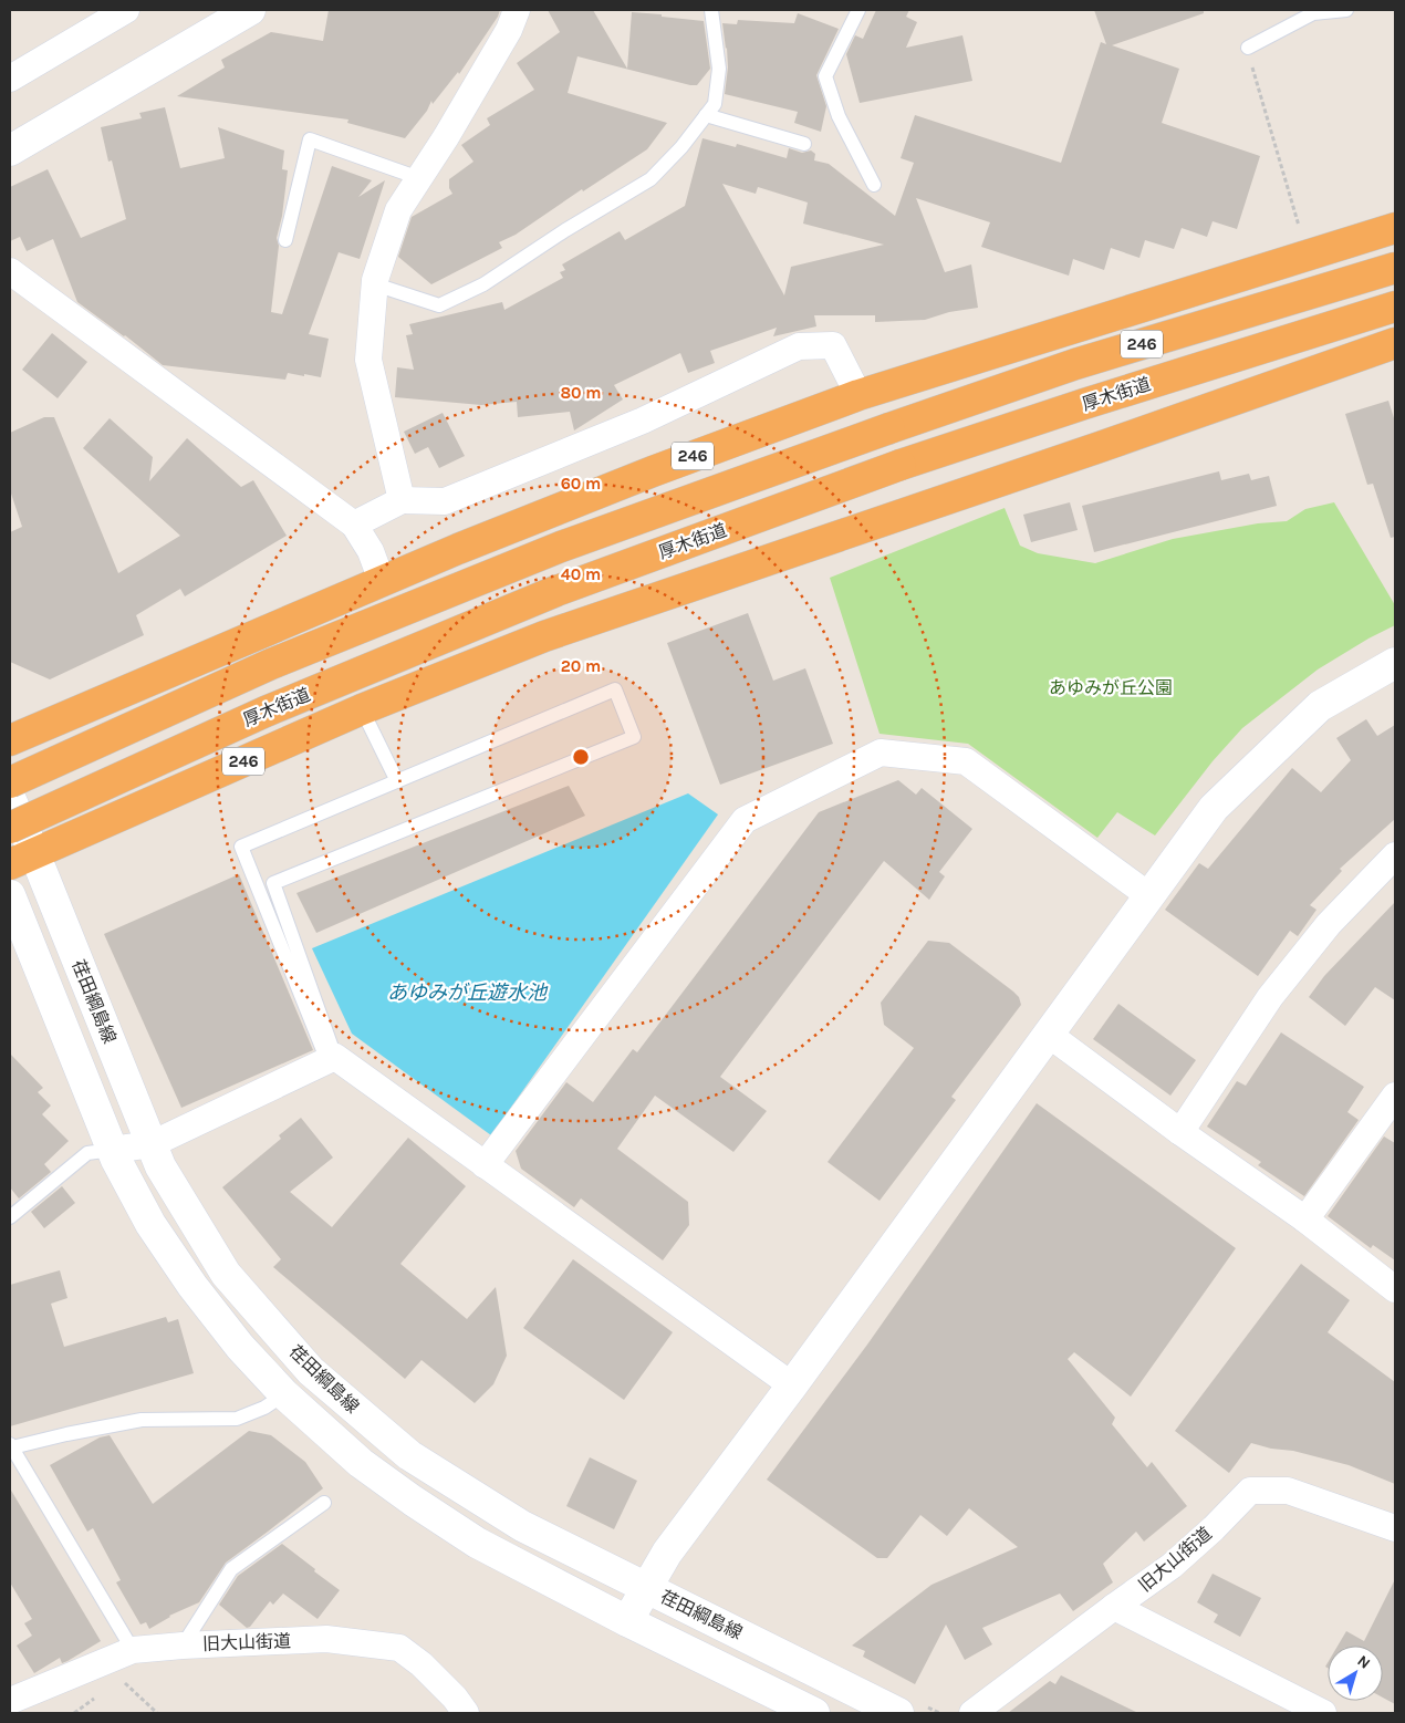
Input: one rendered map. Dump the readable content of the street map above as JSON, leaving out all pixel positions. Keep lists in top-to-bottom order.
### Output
{
  "streets": {
    "highway": ["246", "厚木街道"],
    "main road": ["荏田綱島線"],
    "street": ["旧大山街道"]
  },
  "crossings": [
    ["246", "荏田綱島線"]
  ],
  "water": ["あゆみが丘遊水池"],
  "parks": ["あゆみが丘公園"],
  "north": "top right",
  "rings": [
    "80 m",
    "60 m",
    "40 m",
    "20 m"
  ]
}
